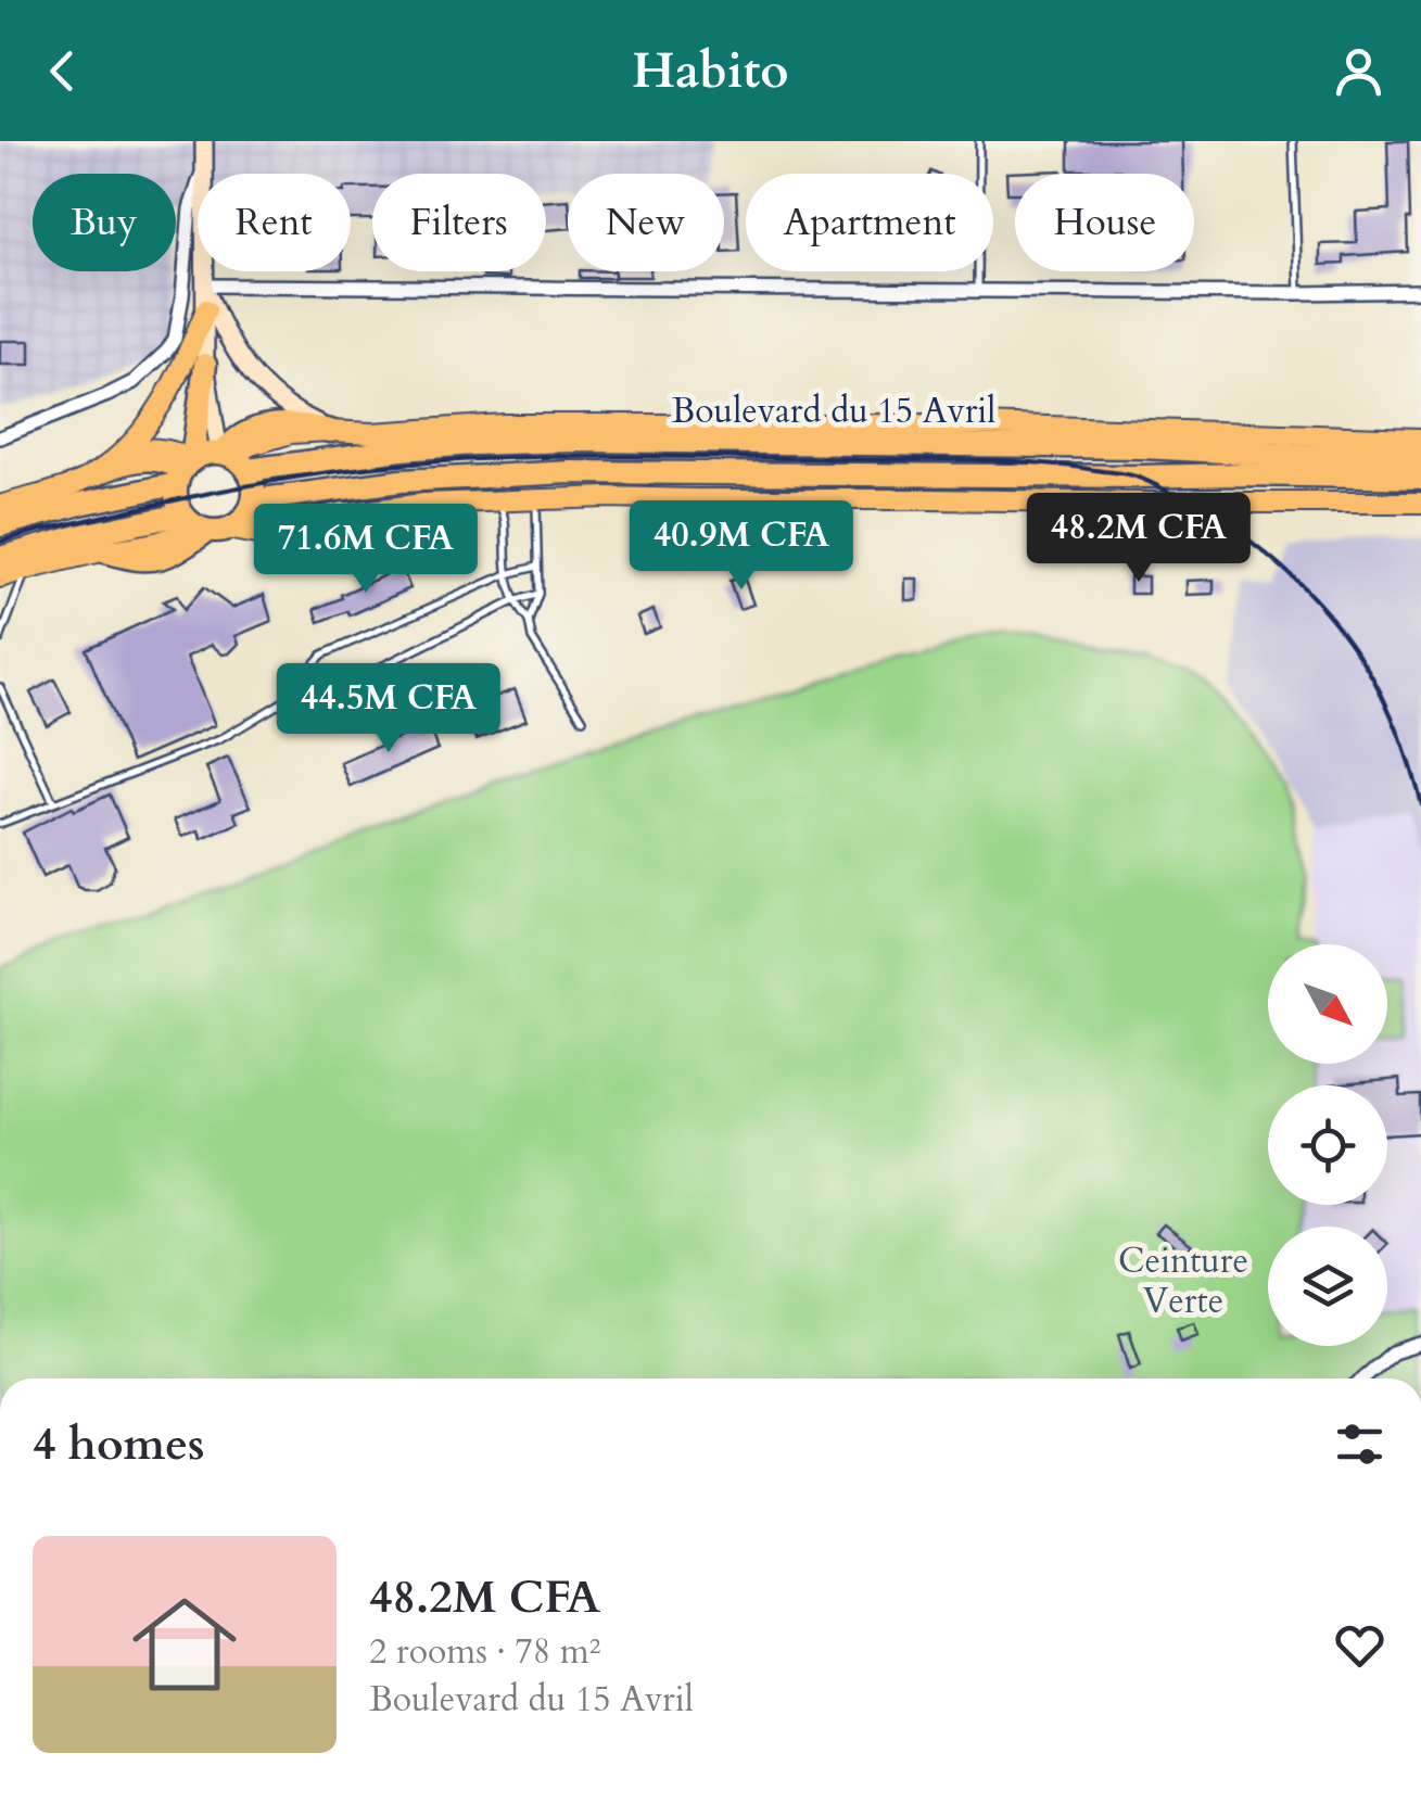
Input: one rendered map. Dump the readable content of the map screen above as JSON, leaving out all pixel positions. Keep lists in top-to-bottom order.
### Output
{
  "streets": {
    "highway": ["Boulevard du 15 Avril"]
  },
  "parks": ["Ceinture Verte"],
  "north": "bottom right",
  "page": {
    "header": "Habito",
    "chip": [
      "Buy",
      "Rent",
      "Filters",
      "New",
      "Apartment",
      "House"
    ],
    "price": [
      "48.2M CFA",
      "40.9M CFA",
      "71.6M CFA",
      "44.5M CFA"
    ],
    "heading": "4 homes",
    "list": [
      {
        "name": "48.2M CFA",
        "note": "2 rooms · 78 m² · Boulevard du 15 Avril"
      }
    ]
  }
}
